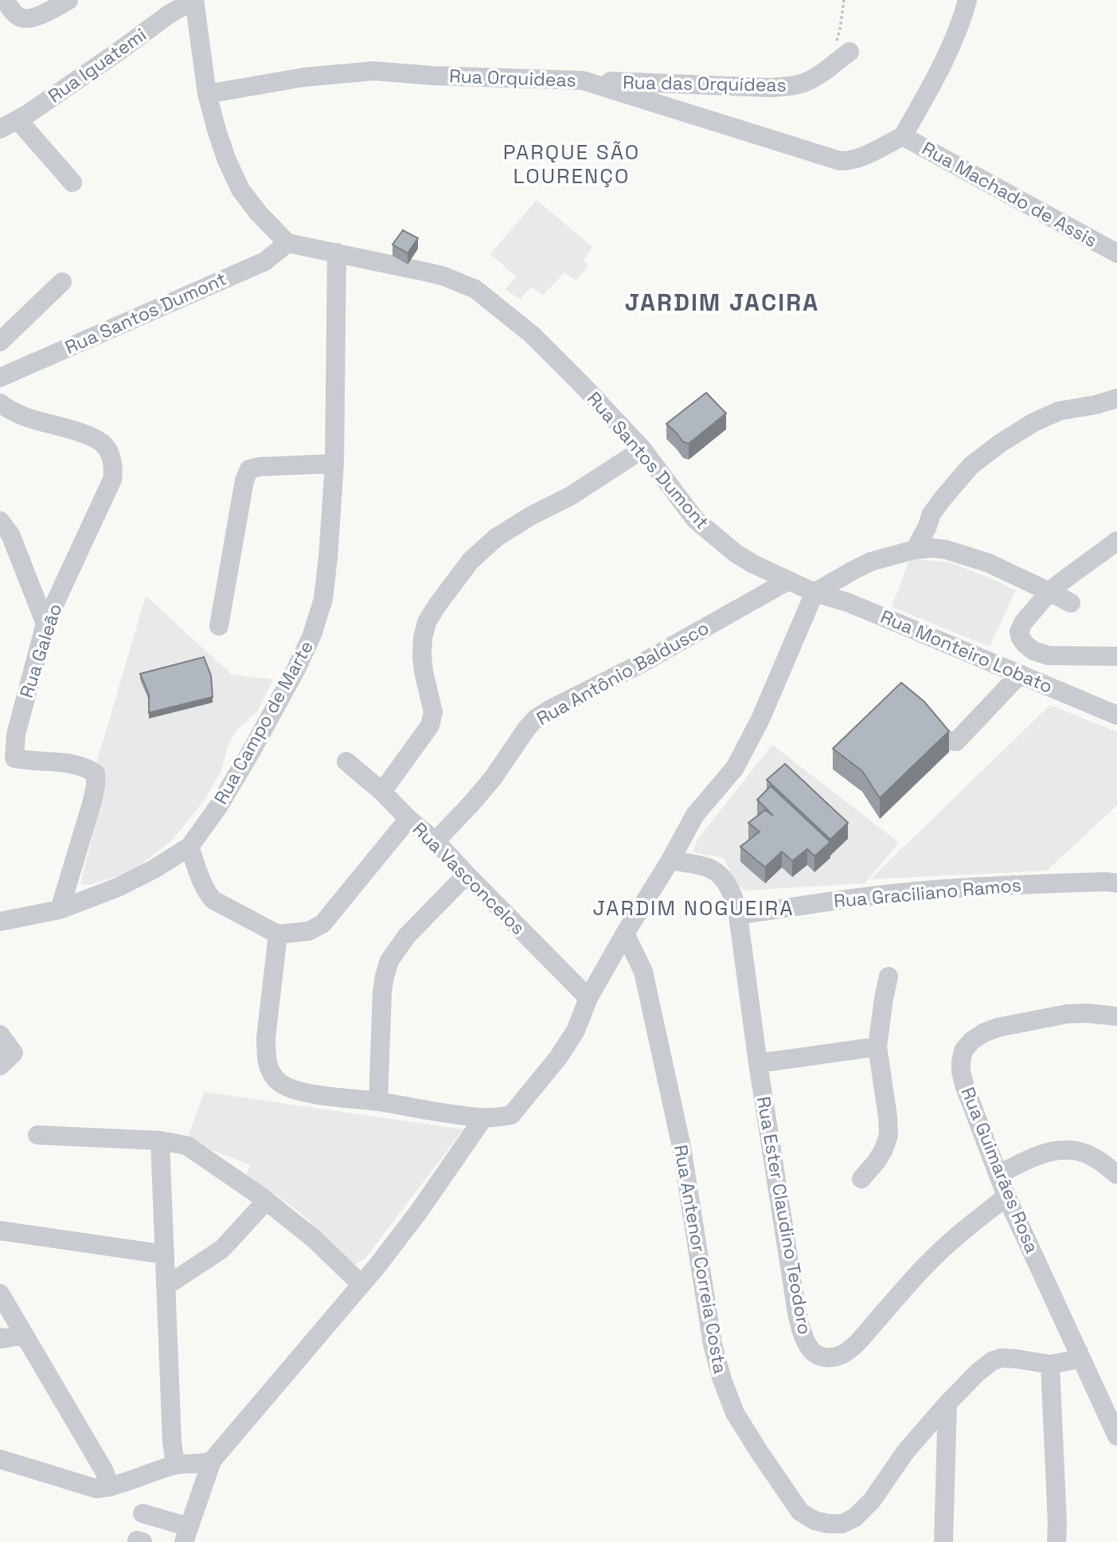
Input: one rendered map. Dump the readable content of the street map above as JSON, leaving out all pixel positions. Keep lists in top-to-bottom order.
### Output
{
  "streets": {
    "street": [
      "Rua Iguatemi",
      "Rua Orquideas",
      "Rua das Orquídeas",
      "Rua Machado de Assis",
      "Rua Santos Dumont",
      "Rua Galeão",
      "Rua Monteiro Lobato",
      "Rua Antônio Baldusco",
      "Rua Campo de Marte",
      "Rua Vasconcelos",
      "Rua Graciliano Ramos",
      "Rua Guimarães Rosa",
      "Rua Ester Claudino Teodoro",
      "Rua Antenor Correia Costa"
    ]
  },
  "crossings": [
    ["Rua Orquideas", "Rua das Orquídeas"],
    ["Rua Orquideas", "Rua Machado de Assis"],
    ["Rua Santos Dumont", "Rua Monteiro Lobato"],
    ["Rua Santos Dumont", "Rua Antônio Baldusco"],
    ["Rua Santos Dumont", "Rua Campo de Marte"],
    ["Rua Galeão", "Rua Campo de Marte"],
    ["Rua Antônio Baldusco", "Rua Vasconcelos"],
    ["Rua Graciliano Ramos", "Rua Ester Claudino Teodoro"],
    ["Rua Guimarães Rosa", "Rua Ester Claudino Teodoro"]
  ],
  "districts": ["PARQUE SÃO LOURENÇO", "JARDIM JACIRA", "JARDIM NOGUEIRA"]
}
